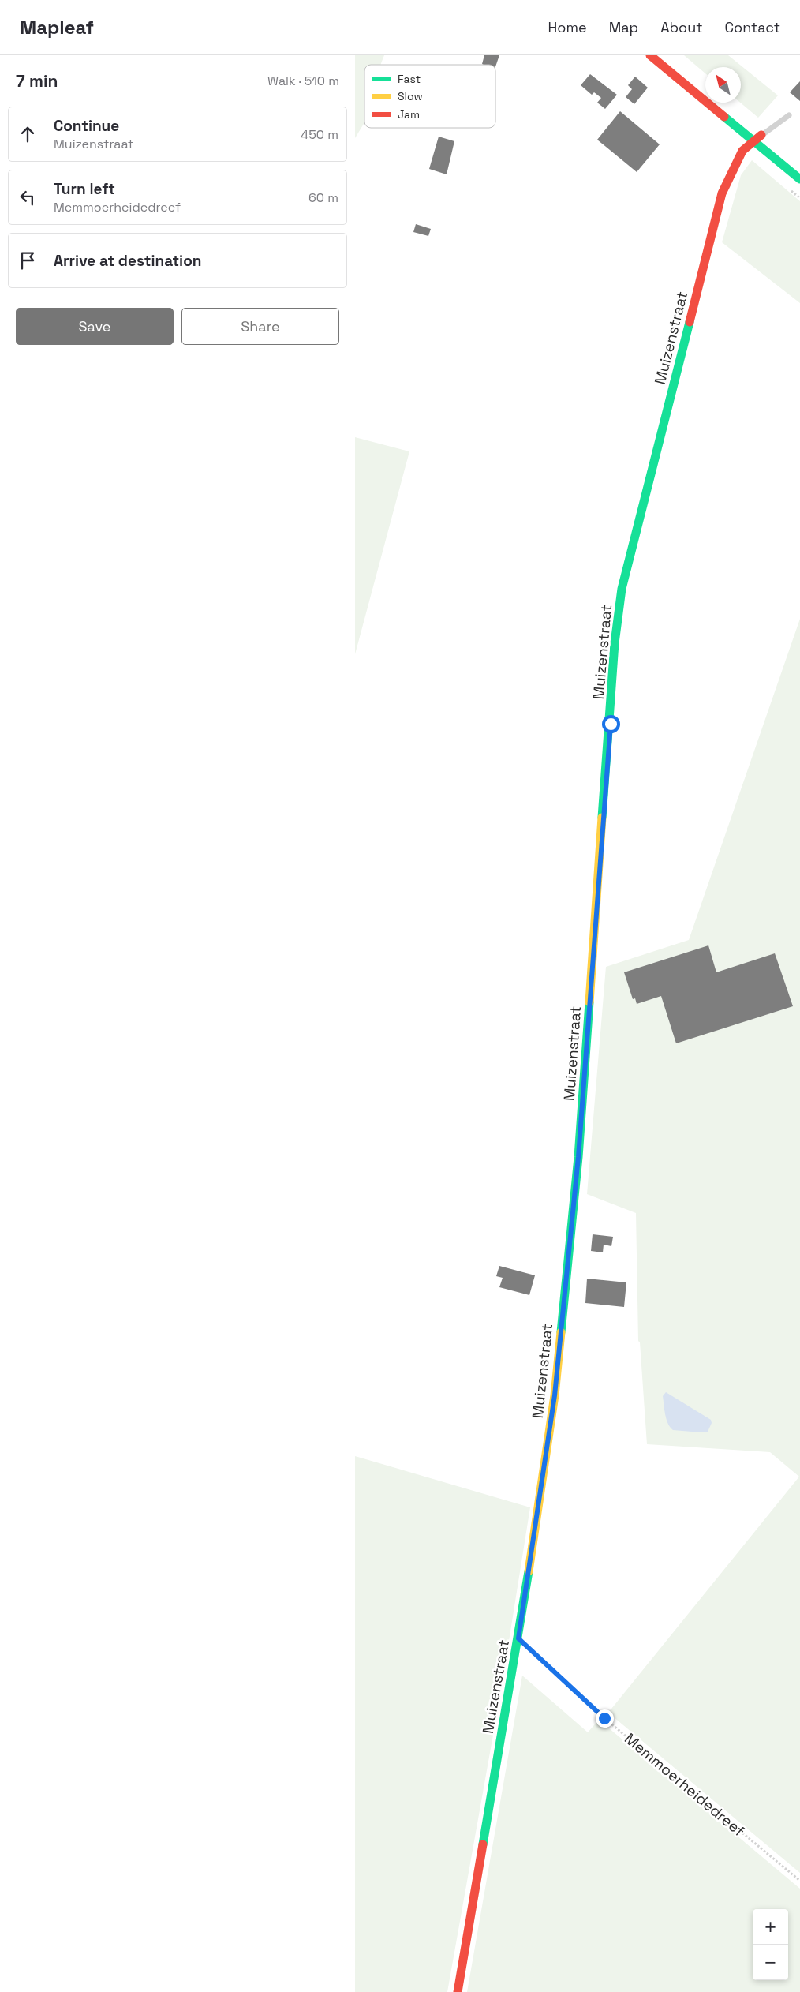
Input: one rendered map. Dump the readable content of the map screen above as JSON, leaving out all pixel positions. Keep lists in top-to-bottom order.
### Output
{
  "streets": {
    "street": ["Muizenstraat"],
    "path": ["Memmoerheidedreef"]
  },
  "crossings": [
    ["Muizenstraat", "Memmoerheidedreef"]
  ],
  "legend": ["Fast", "Slow", "Jam"],
  "north": "top left",
  "page": {
    "header": "Mapleaf",
    "nav": [
      "Home",
      "Map",
      "About",
      "Contact"
    ],
    "heading": ["7 min", "Walk · 510 m"],
    "list": [
      ["Continue", "Muizenstraat", "450 m"],
      ["Turn left", "Memmoerheidedreef", "60 m"],
      "Arrive at destination"
    ],
    "buttons": ["Save", "Share"],
    "map_buttons": ["+", "−"]
  }
}
